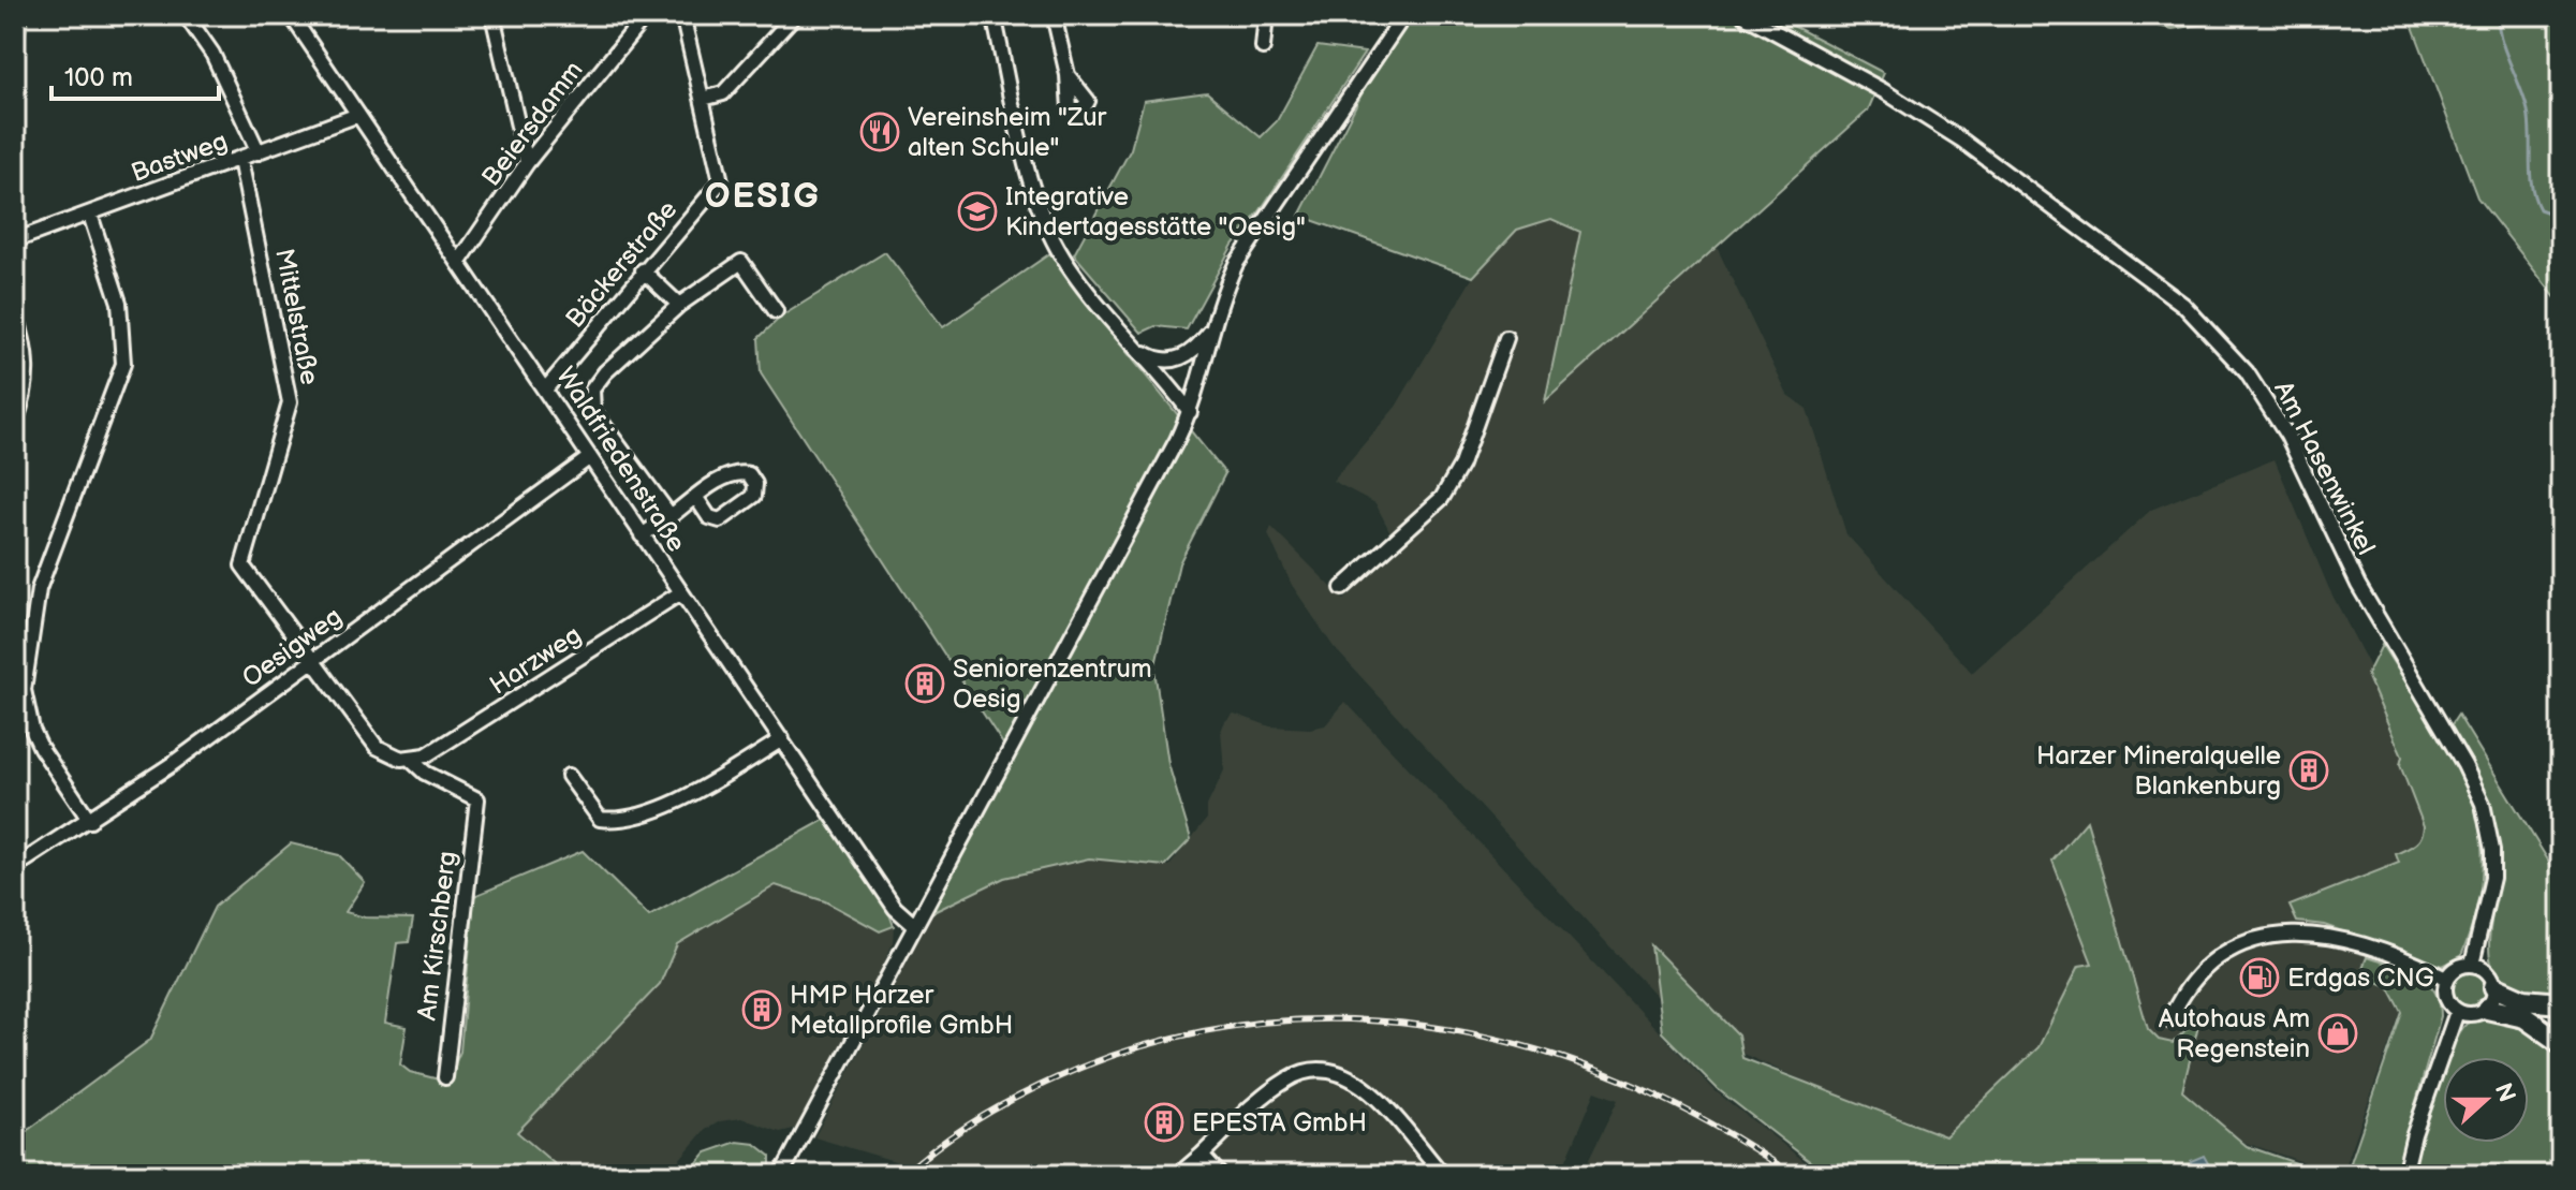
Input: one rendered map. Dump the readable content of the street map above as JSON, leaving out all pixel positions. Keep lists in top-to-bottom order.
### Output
{
  "streets": {
    "street": [
      "Beiersdamm",
      "Bastweg",
      "Bäckerstraße",
      "Mittelstraße",
      "Waldfriedenstraße",
      "Am Hasenwinkel",
      "Oesigweg",
      "Harzweg",
      "Am Kirschberg"
    ]
  },
  "crossings": [
    ["Beiersdamm", "Waldfriedenstraße"],
    ["Bastweg", "Mittelstraße"],
    ["Bastweg", "Waldfriedenstraße"],
    ["Bäckerstraße", "Waldfriedenstraße"],
    ["Mittelstraße", "Oesigweg"],
    ["Waldfriedenstraße", "Oesigweg"],
    ["Waldfriedenstraße", "Harzweg"],
    ["Harzweg", "Am Kirschberg"]
  ],
  "districts": ["OESIG"],
  "places": {
    "restaurant": ["Vereinsheim \"Zur alten Schule\""],
    "school or university": ["Integrative Kindertagesstätte \"Oesig\""],
    "building": [
      "Seniorenzentrum Oesig",
      "Harzer Mineralquelle Blankenburg",
      "HMP Harzer Metallprofile GmbH",
      "EPESTA GmbH"
    ],
    "fuel station": ["Erdgas CNG"],
    "shop": ["Autohaus Am Regenstein"]
  },
  "scale_bar": "100 m",
  "north": "right"
}
